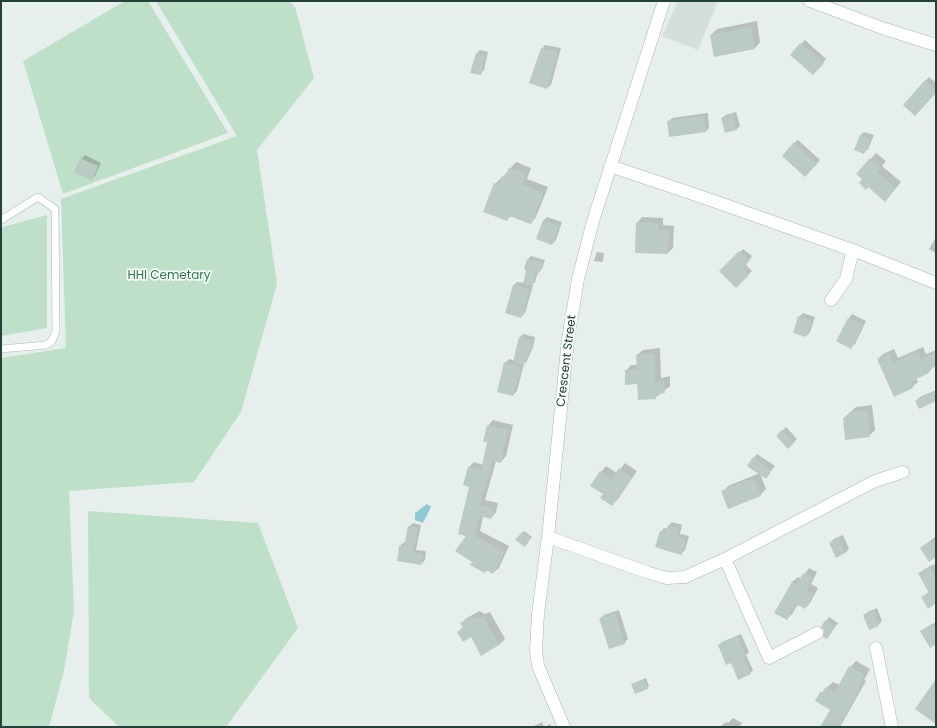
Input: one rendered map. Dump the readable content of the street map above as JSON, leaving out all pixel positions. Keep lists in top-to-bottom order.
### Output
{
  "streets": {
    "street": ["Crescent Street"]
  },
  "parks": ["HHI Cemetary"]
}
